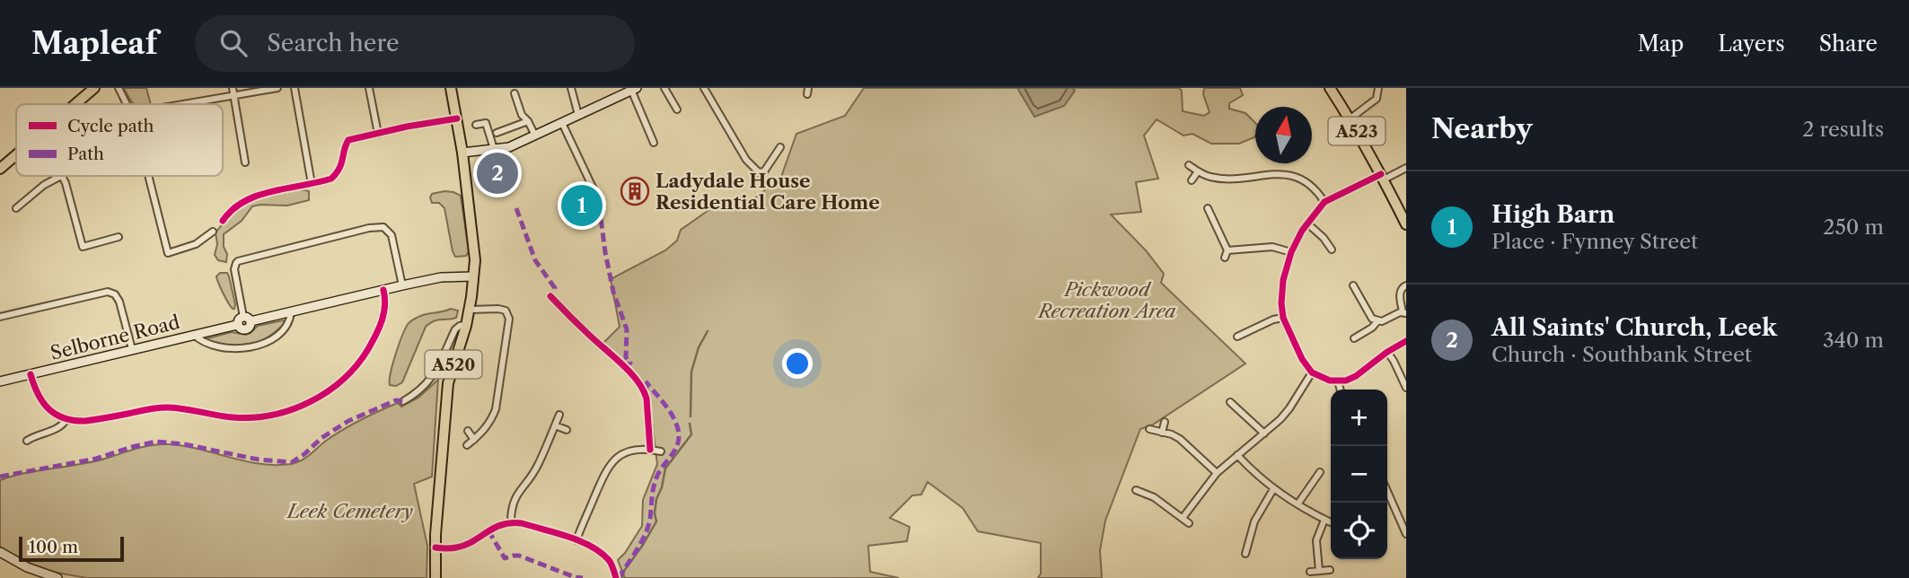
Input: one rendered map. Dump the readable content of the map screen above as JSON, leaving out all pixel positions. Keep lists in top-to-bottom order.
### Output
{
  "streets": {
    "highway": ["A523", "A520"],
    "street": ["Selborne Road"]
  },
  "parks": ["Pickwood Recreation Area", "Leek Cemetery"],
  "places": {
    "building": ["Ladydale House Residential Care Home"]
  },
  "legend": ["Cycle path", "Path"],
  "scale_bar": "100 m",
  "north": "top",
  "page": {
    "header": "Mapleaf",
    "search": "Search here",
    "nav": ["Map", "Layers", "Share"],
    "heading": ["Nearby", "2 results"],
    "pins": ["2", "1"],
    "list": [
      {
        "mark": "1",
        "name": "High Barn",
        "note": "Place · Fynney Street",
        "value": "250 m"
      },
      {
        "mark": "2",
        "name": "All Saints' Church, Leek",
        "note": "Church · Southbank Street",
        "value": "340 m"
      }
    ],
    "map_buttons": ["+", "−"],
    "scale": "100 m"
  }
}
